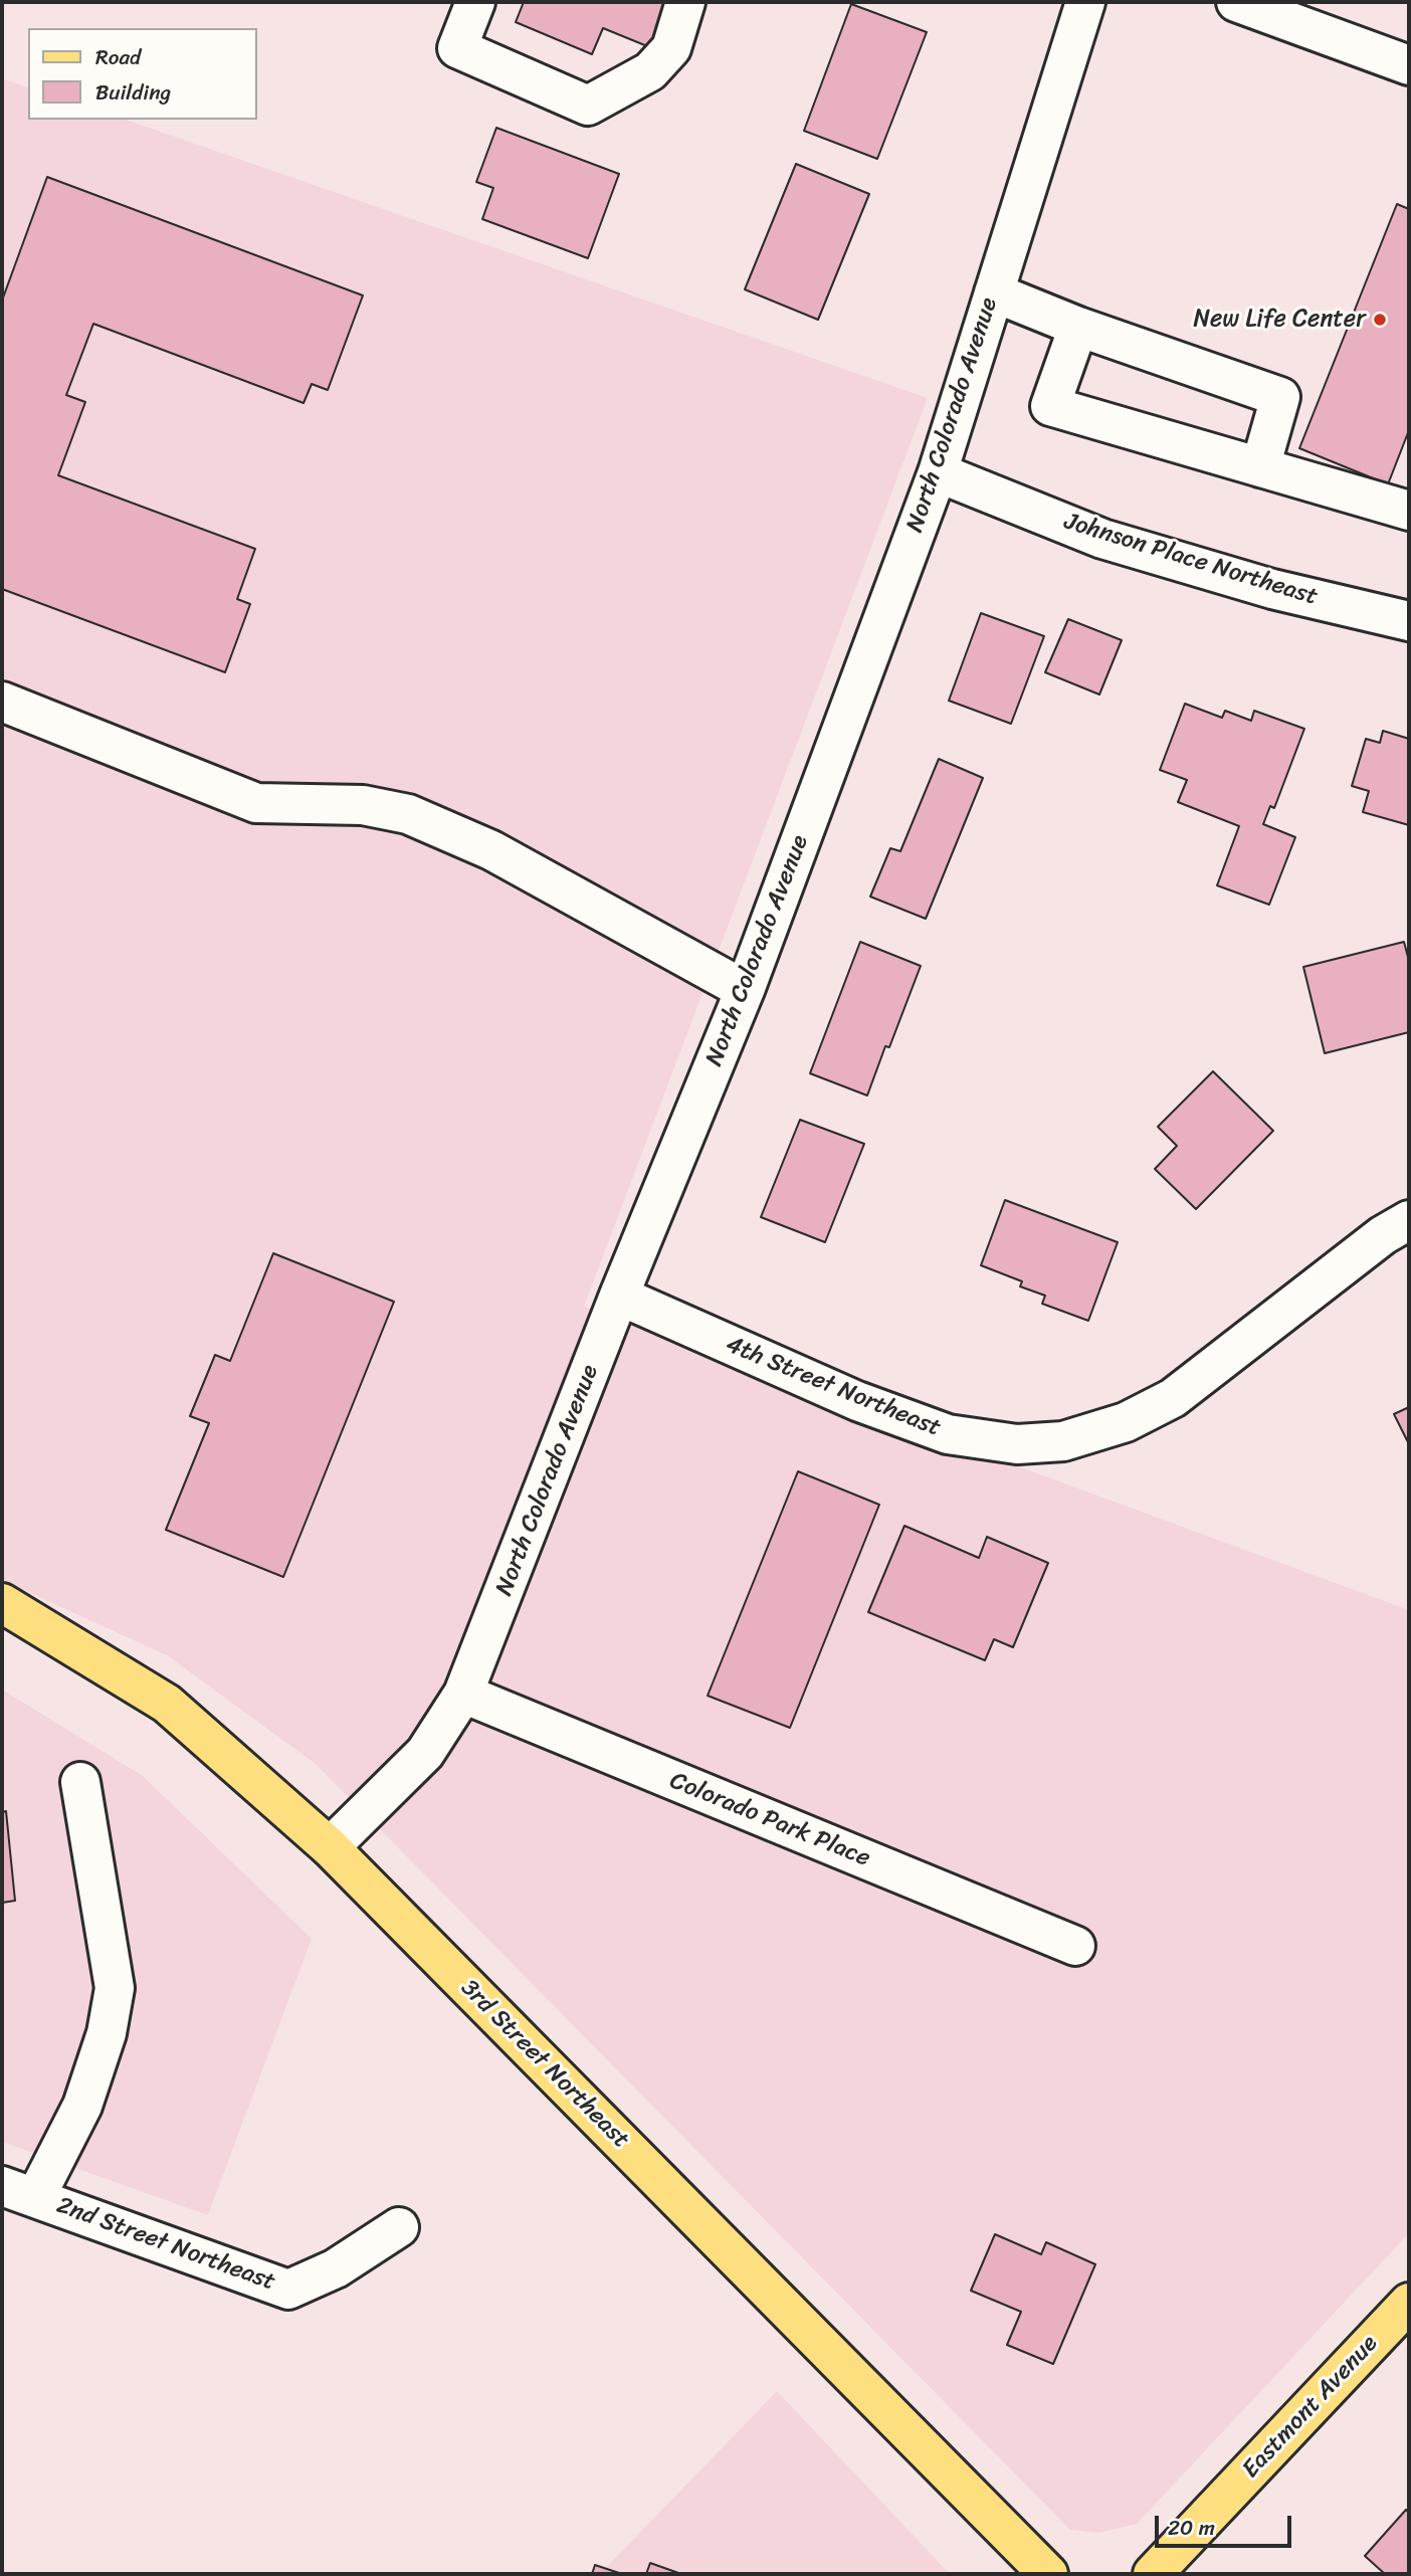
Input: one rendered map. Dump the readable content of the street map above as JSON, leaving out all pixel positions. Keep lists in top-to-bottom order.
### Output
{
  "streets": {
    "main road": ["3rd Street Northeast", "Eastmont Avenue"],
    "street": [
      "North Colorado Avenue",
      "Johnson Place Northeast",
      "4th Street Northeast",
      "Colorado Park Place",
      "2nd Street Northeast"
    ]
  },
  "crossings": [
    ["North Colorado Avenue", "Johnson Place Northeast"],
    ["North Colorado Avenue", "4th Street Northeast"],
    ["North Colorado Avenue", "Colorado Park Place"],
    ["North Colorado Avenue", "3rd Street Northeast"]
  ],
  "places": ["New Life Center"],
  "legend": ["Road", "Building"],
  "scale_bar": "20 m"
}
